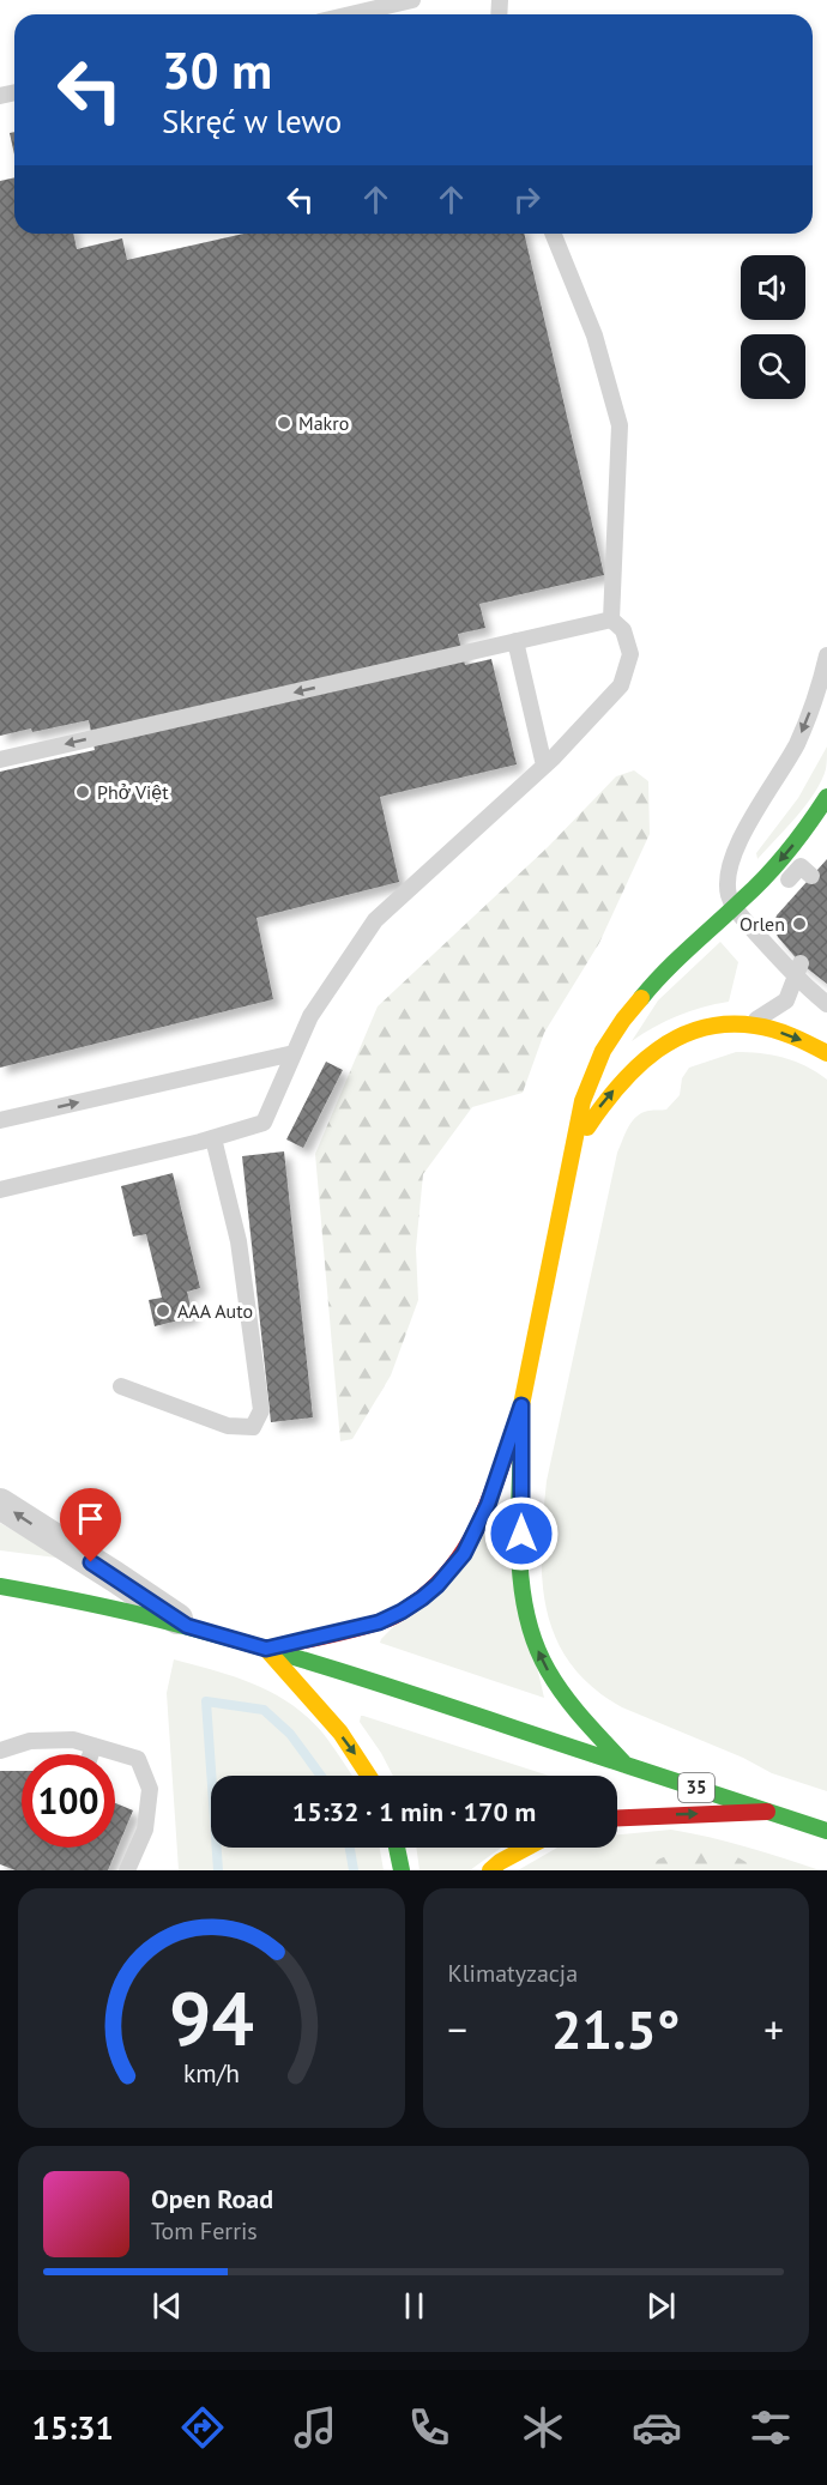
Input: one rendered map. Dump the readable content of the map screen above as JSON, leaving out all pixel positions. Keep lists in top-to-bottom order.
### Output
{
  "streets": {
    "main road": ["35"]
  },
  "places": [
    "Makro",
    "Phở Việt",
    "Orlen",
    "AAA Auto"
  ],
  "page": {
    "turn": ["30 m", "Skręć w lewo"],
    "limit": "100",
    "trip": "15:32 · 1 min · 170 m",
    "tile": "Klimatyzacja",
    "heat": ["−", "21.5°", "+"],
    "song": ["Open Road", "Tom Ferris"],
    "tabs": "15:31",
    "gauge": ["94", "km/h"]
  }
}
